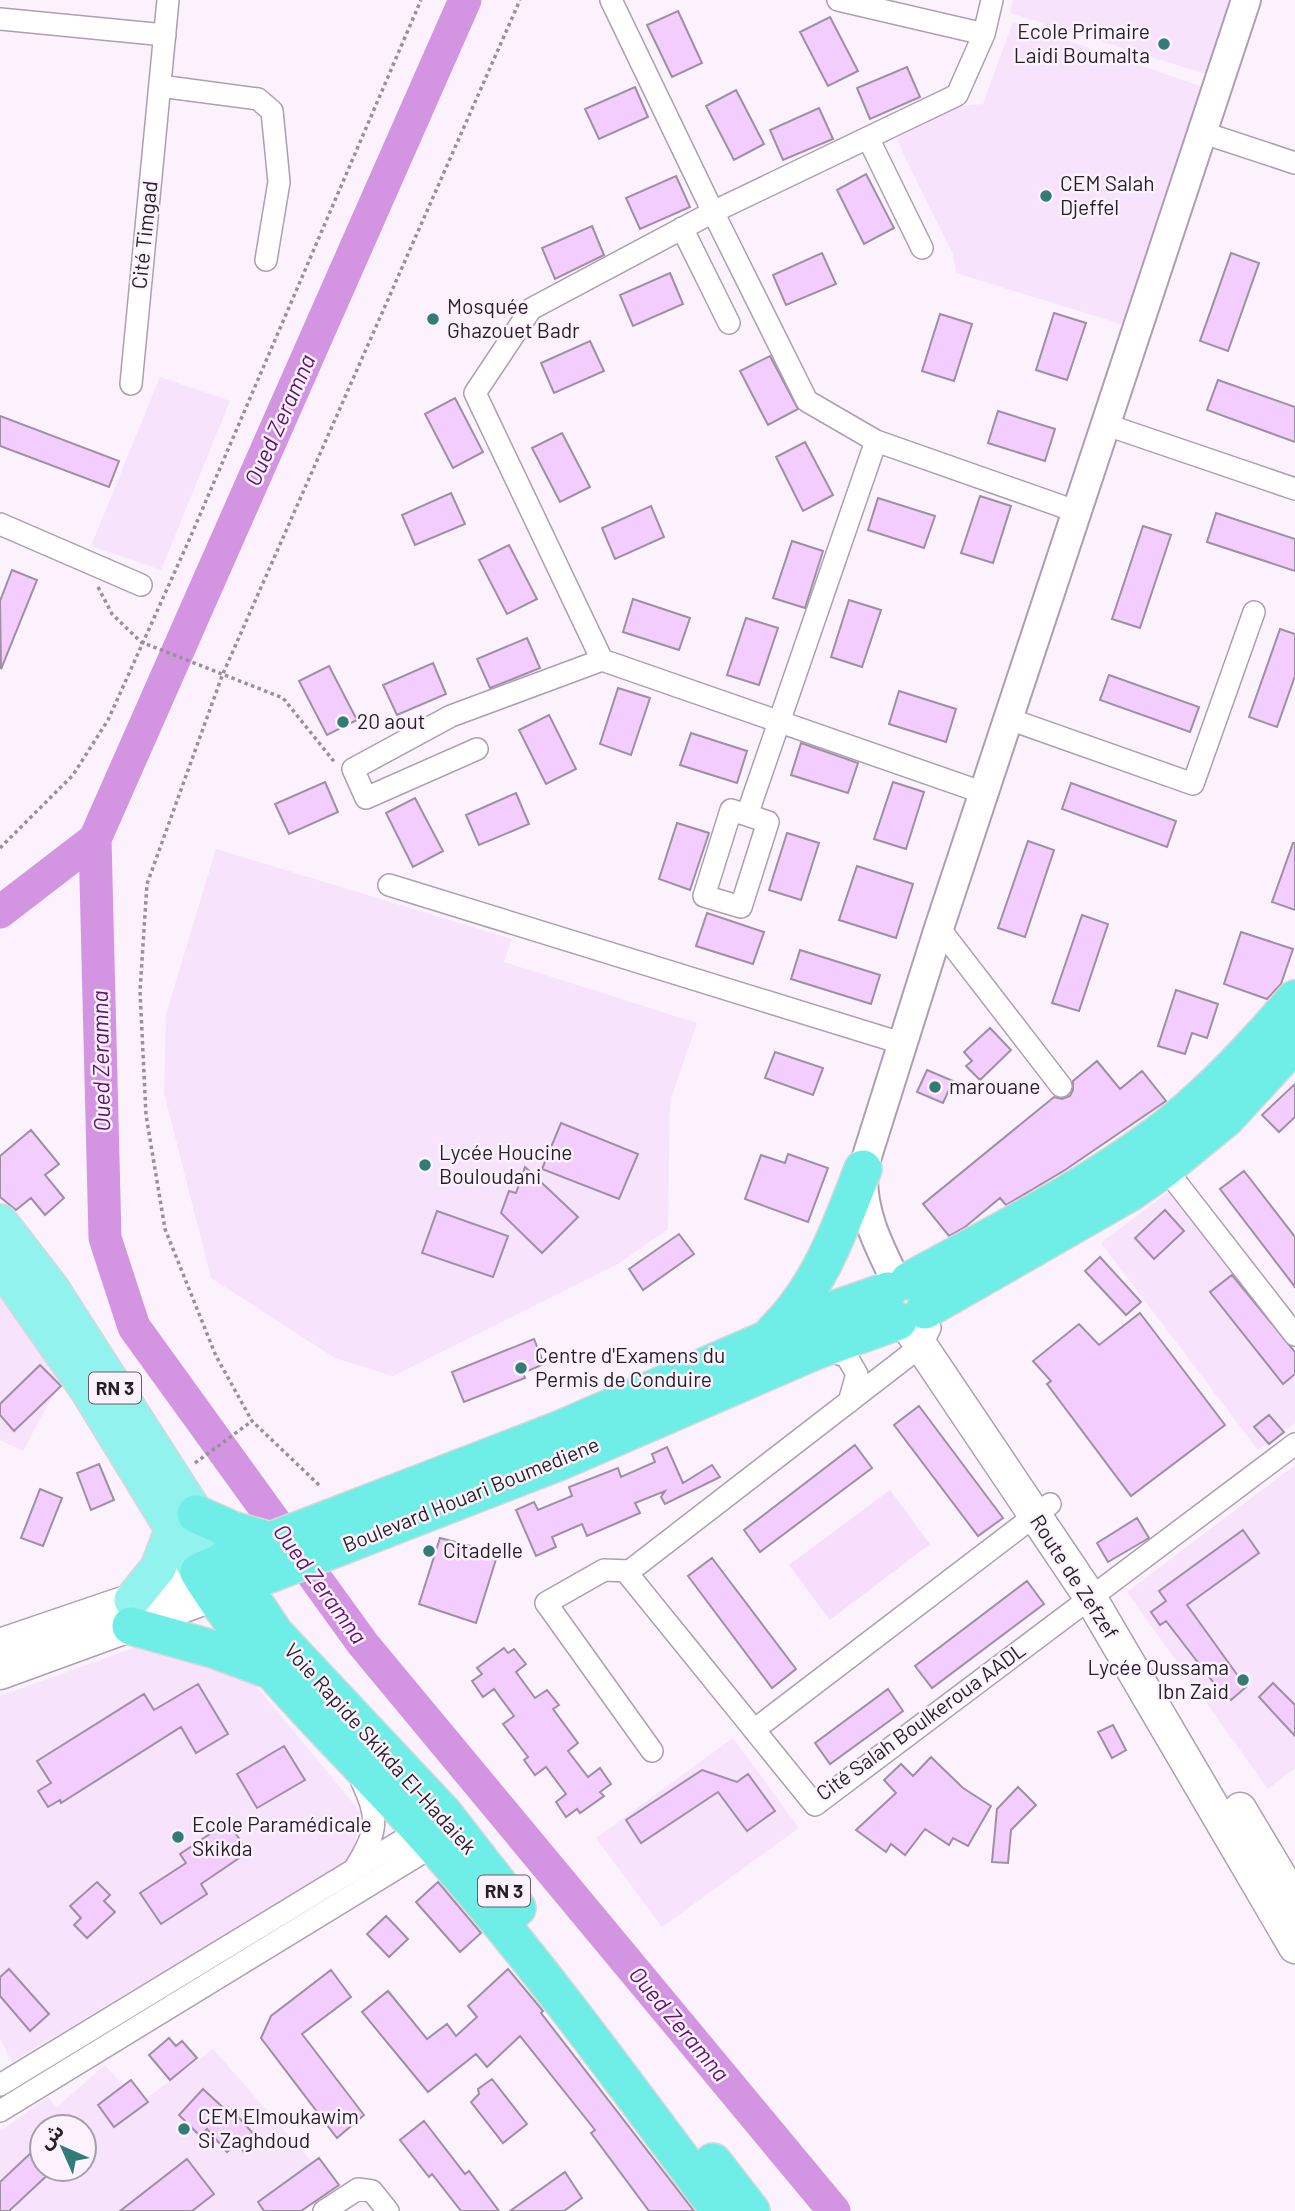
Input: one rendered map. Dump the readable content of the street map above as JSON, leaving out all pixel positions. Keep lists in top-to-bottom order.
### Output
{
  "streets": {
    "highway": ["RN 3", "Boulevard Houari Boumediene", "Voie Rapide Skikda El-Hadaiek"],
    "main road": ["Route de Zefzef"],
    "street": ["Cité Timgad", "Cité Salah Boulkeroua AADL"]
  },
  "crossings": [
    ["RN 3", "Boulevard Houari Boumediene"],
    ["RN 3", "Voie Rapide Skikda El-Hadaiek"],
    ["Boulevard Houari Boumediene", "Route de Zefzef"],
    ["Boulevard Houari Boumediene", "Voie Rapide Skikda El-Hadaiek"],
    ["Route de Zefzef", "Cité Salah Boulkeroua AADL"]
  ],
  "water": ["Oued Zeramna"],
  "places": [
    "Ecole Primaire Laidi Boumalta",
    "CEM Salah Djeffel",
    "Mosquée Ghazouet Badr",
    "20 aout",
    "marouane",
    "Lycée Houcine Bouloudani",
    "Centre d'Examens du Permis de Conduire",
    "Citadelle",
    "Lycée Oussama Ibn Zaid",
    "Ecole Paramédicale Skikda",
    "CEM Elmoukawim Si Zaghdoud"
  ],
  "north": "top left"
}
